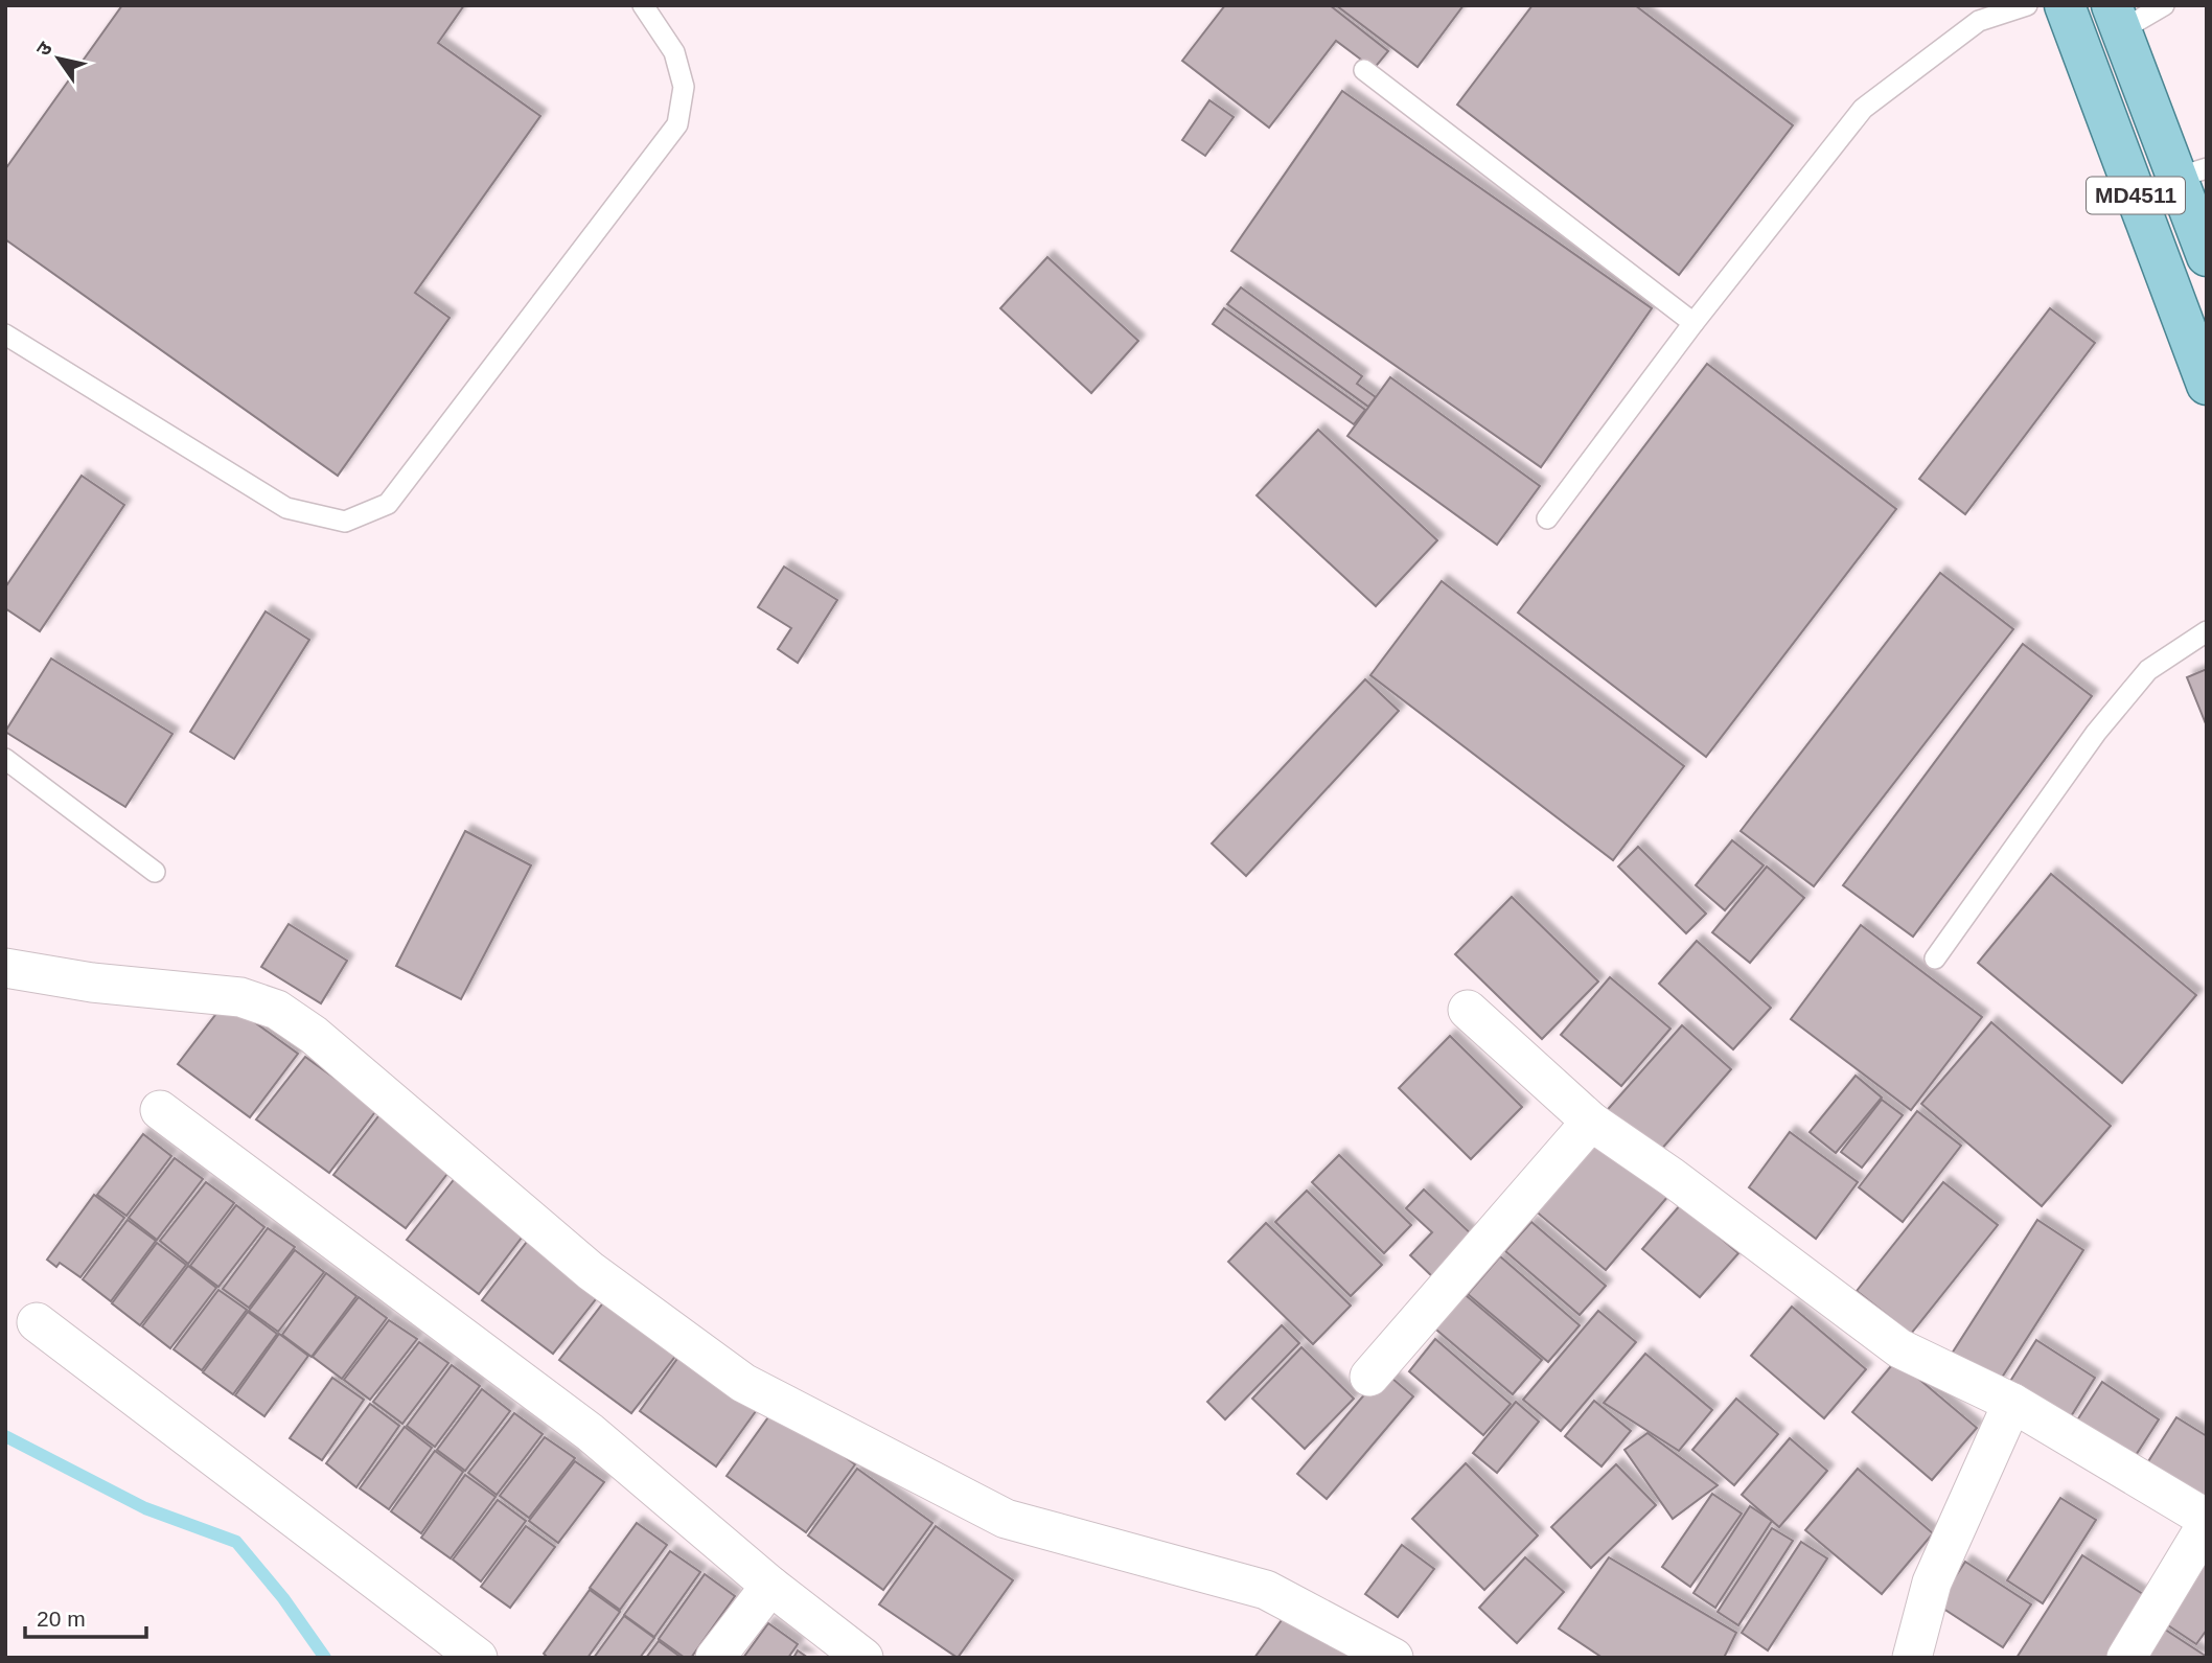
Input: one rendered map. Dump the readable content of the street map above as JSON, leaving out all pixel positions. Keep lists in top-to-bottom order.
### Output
{
  "streets": {
    "main road": ["MD4511"]
  },
  "scale_bar": "20 m",
  "north": "top left"
}
